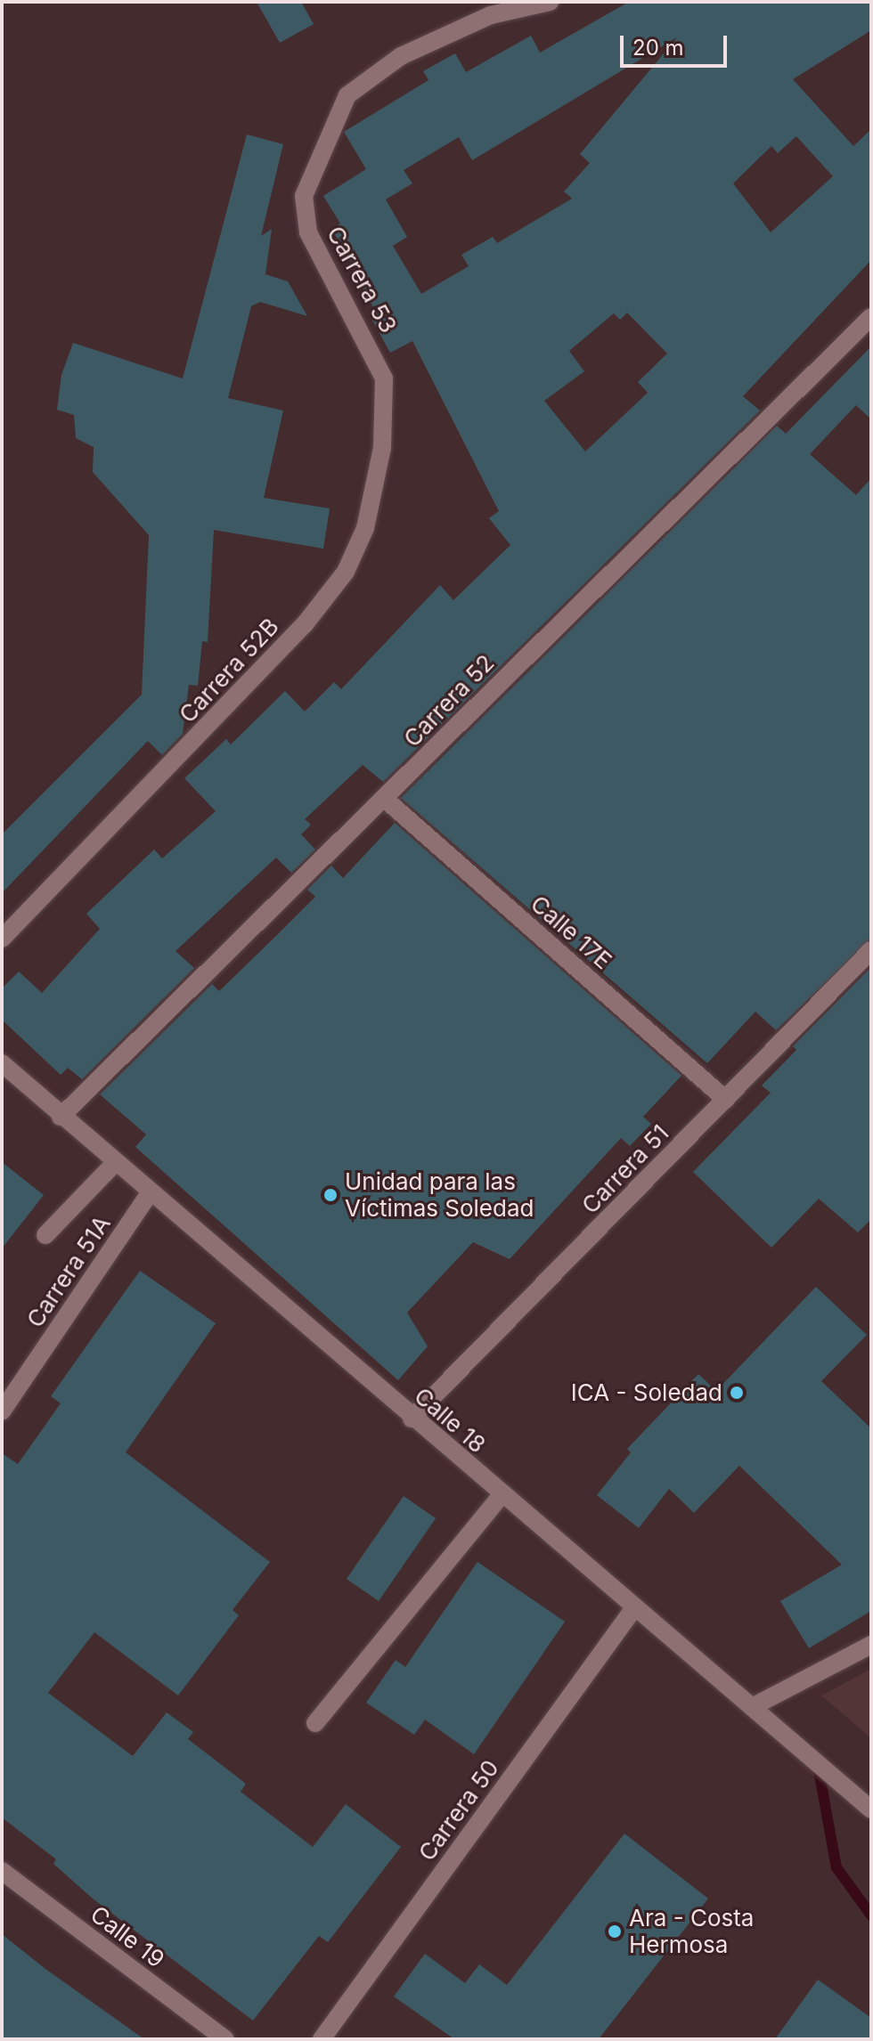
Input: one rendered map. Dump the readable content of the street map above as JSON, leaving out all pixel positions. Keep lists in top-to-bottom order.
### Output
{
  "streets": {
    "street": [
      "Carrera 53",
      "Carrera 52B",
      "Carrera 52",
      "Calle 17E",
      "Carrera 51",
      "Carrera 51A",
      "Calle 18",
      "Carrera 50",
      "Calle 19"
    ]
  },
  "crossings": [
    ["Carrera 53", "Carrera 52B"],
    ["Carrera 52", "Calle 17E"],
    ["Carrera 52", "Calle 18"],
    ["Calle 17E", "Carrera 51"],
    ["Carrera 51", "Calle 18"],
    ["Carrera 51A", "Calle 18"],
    ["Calle 18", "Carrera 50"]
  ],
  "places": ["Unidad para las Víctimas Soledad", "ICA - Soledad", "Ara - Costa Hermosa"],
  "scale_bar": "20 m"
}
